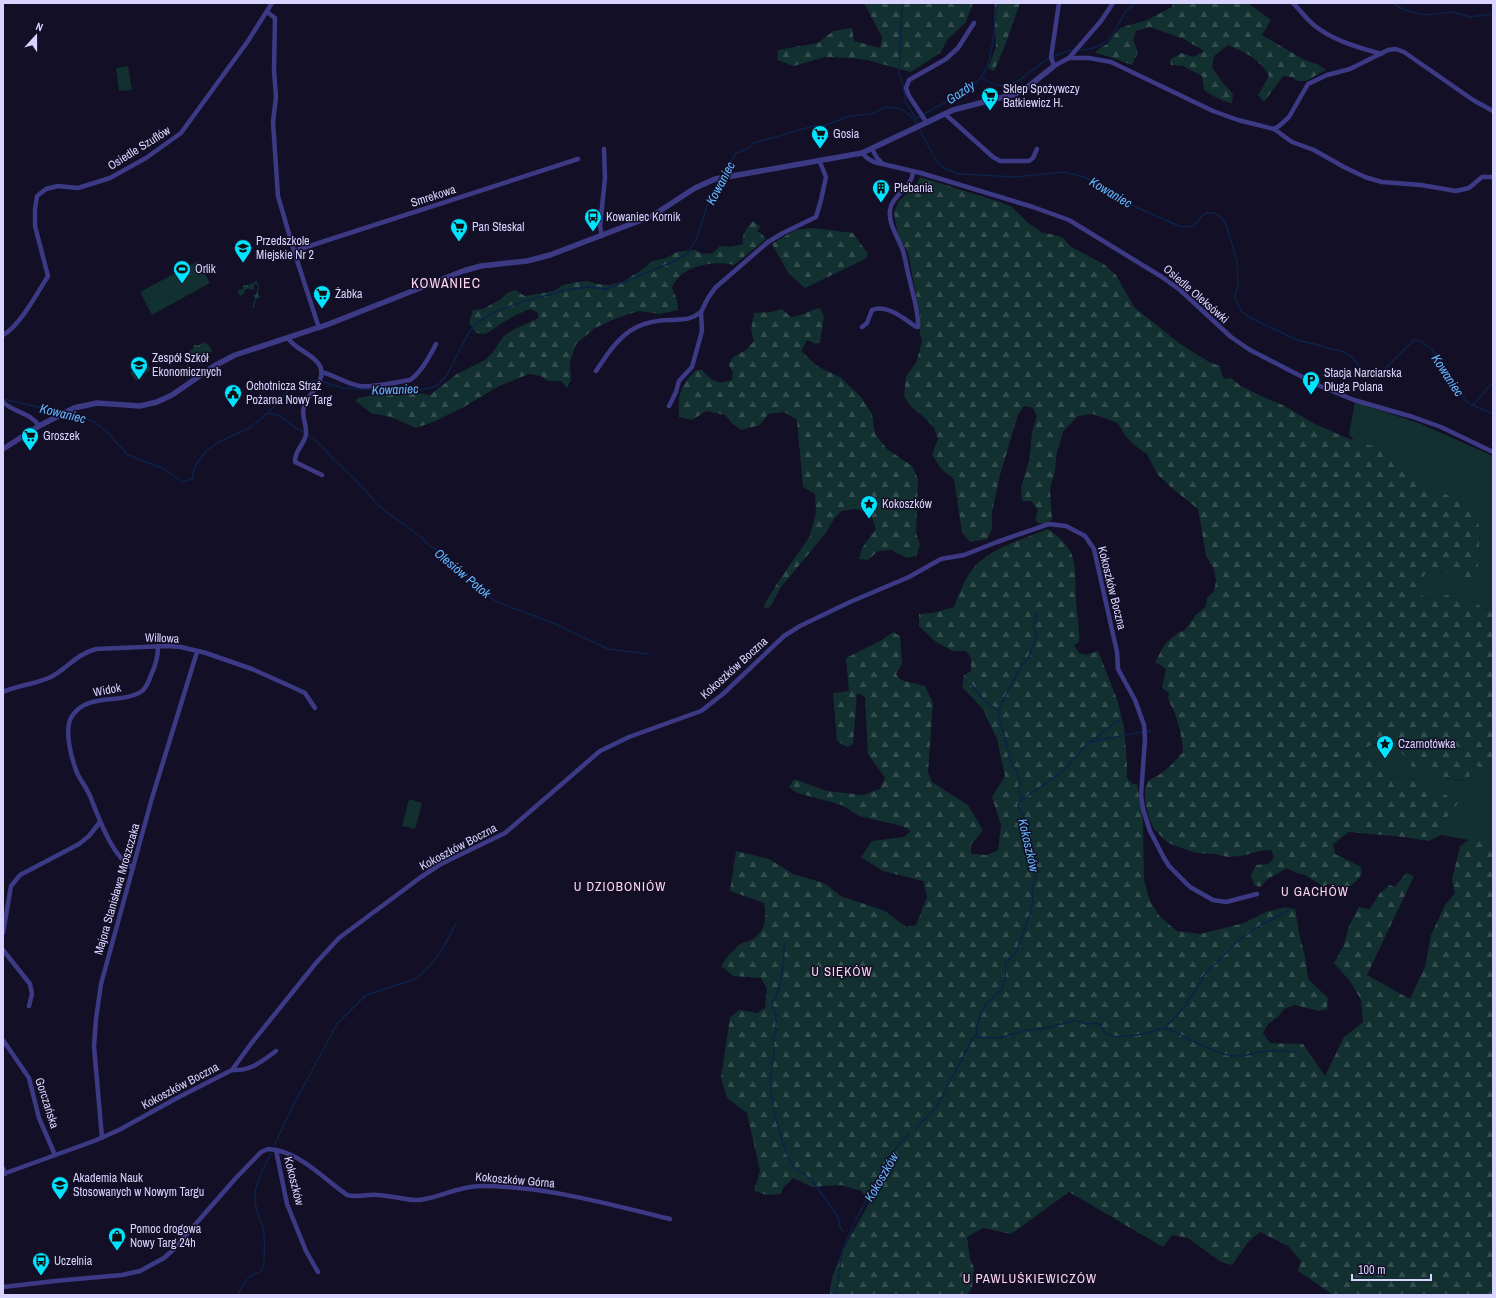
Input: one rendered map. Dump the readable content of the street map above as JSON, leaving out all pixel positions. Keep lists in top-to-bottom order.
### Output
{
  "streets": {
    "street": [
      "Osiedle Szuflów",
      "Smrekowa",
      "Osiedle Oleksówki",
      "Kokoszków Boczna",
      "Willowa",
      "Widok",
      "Majora Stanisława Mroszczaka",
      "Gorczańska",
      "Kokoszków Górna",
      "Kokoszków"
    ]
  },
  "crossings": [
    ["Kokoszków Boczna", "Majora Stanisława Mroszczaka"],
    ["Kokoszków Boczna", "Gorczańska"],
    ["Willowa", "Widok"],
    ["Willowa", "Majora Stanisława Mroszczaka"],
    ["Widok", "Majora Stanisława Mroszczaka"],
    ["Kokoszków Górna", "Kokoszków"]
  ],
  "districts": [
    "KOWANIEC",
    "U DZIOBONIÓW",
    "U GACHÓW",
    "U SIĘKÓW",
    "U PAWLUŚKIEWICZÓW"
  ],
  "water": [
    "Gazdy",
    "Kowaniec",
    "Olesiów Potok",
    "Kokoszków"
  ],
  "places": {
    "supermarket": [
      "Sklep Spożywczy Batkiewicz H.",
      "Gosia",
      "Pan Steskal",
      "Żabka",
      "Groszek"
    ],
    "building": ["Plebania"],
    "bus stop": ["Kowaniec Kornik", "Uczelnia"],
    "school or university": ["Przedszkole Miejskie Nr 2", "Zespół Szkół Ekonomicznych", "Akademia Nauk Stosowanych w Nowym Targu"],
    "sports": ["Orlik"],
    "parking": ["Stacja Narciarska Długa Polana"],
    "public building": ["Ochotnicza Straż Pożarna Nowy Targ"],
    "place": ["Kokoszków", "Czarnotówka"],
    "shop": ["Pomoc drogowa Nowy Targ 24h"]
  },
  "scale_bar": "100 m",
  "north": "top"
}
